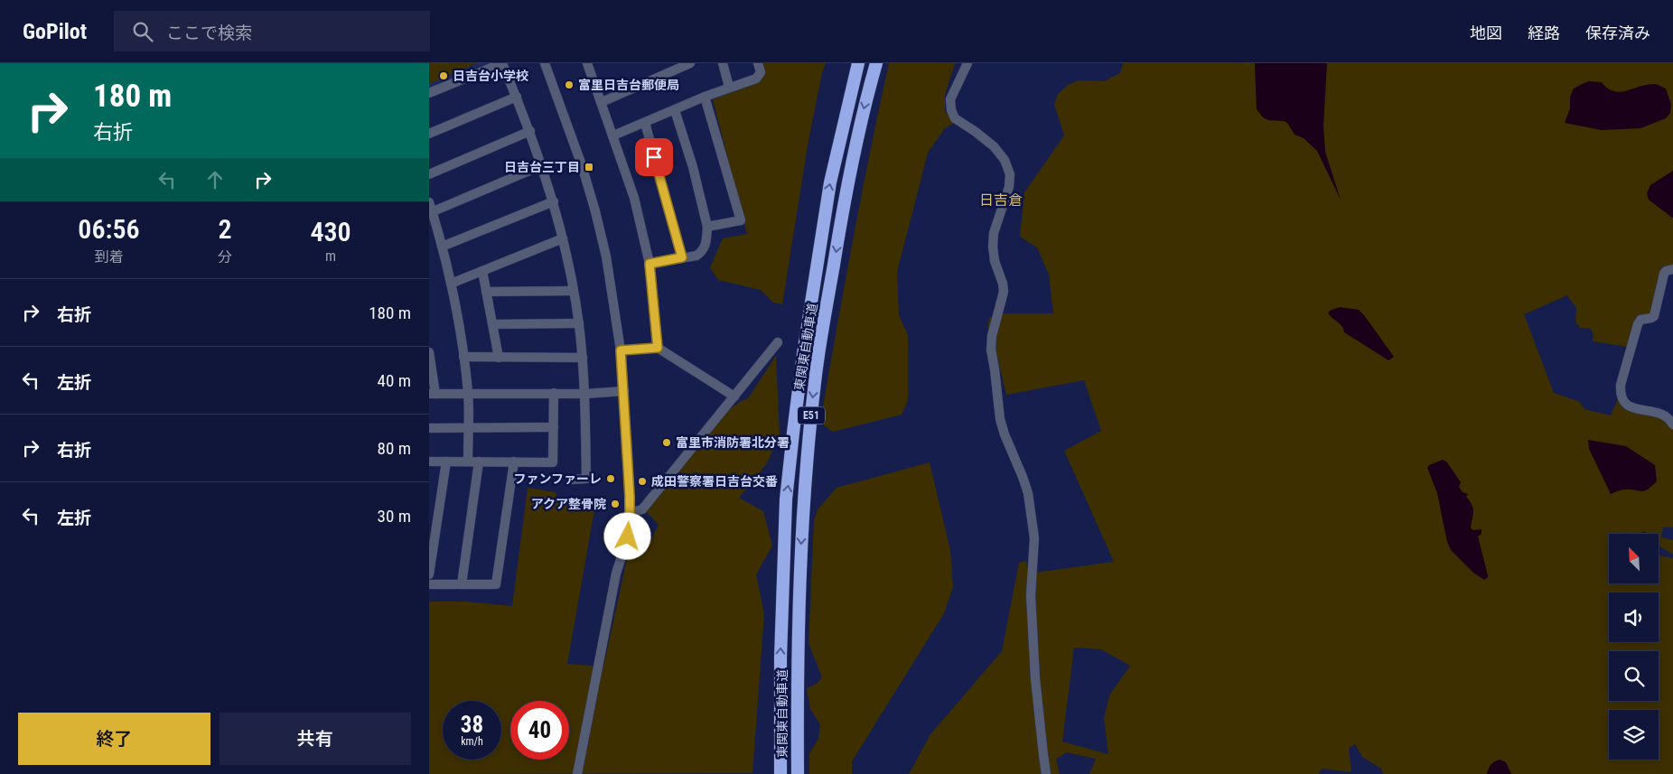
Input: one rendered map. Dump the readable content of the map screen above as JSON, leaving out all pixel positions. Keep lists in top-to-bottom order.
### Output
{
  "streets": {
    "highway": ["東関東自動車道", "E51"]
  },
  "districts": ["日吉倉"],
  "places": {
    "other": [
      "日吉台小学校",
      "富里日吉台郵便局",
      "富里市消防署北分署",
      "ファンファーレ",
      "成田警察署日吉台交番",
      "アクア整骨院"
    ],
    "transit": ["日吉台三丁目"]
  },
  "north": "top left",
  "page": {
    "header": "GoPilot",
    "search": "ここで検索",
    "nav": ["地図", "経路", "保存済み"],
    "turn": ["180 m", "右折"],
    "eta": [
      "06:56",
      "到着",
      "2",
      "分",
      "430",
      "m"
    ],
    "list": [
      {
        "name": "右折",
        "value": "180 m"
      },
      {
        "name": "左折",
        "value": "40 m"
      },
      {
        "name": "右折",
        "value": "80 m"
      },
      {
        "name": "左折",
        "value": "30 m"
      }
    ],
    "speed": "38 km/h",
    "limit": "40",
    "buttons": ["終了", "共有"]
  }
}
